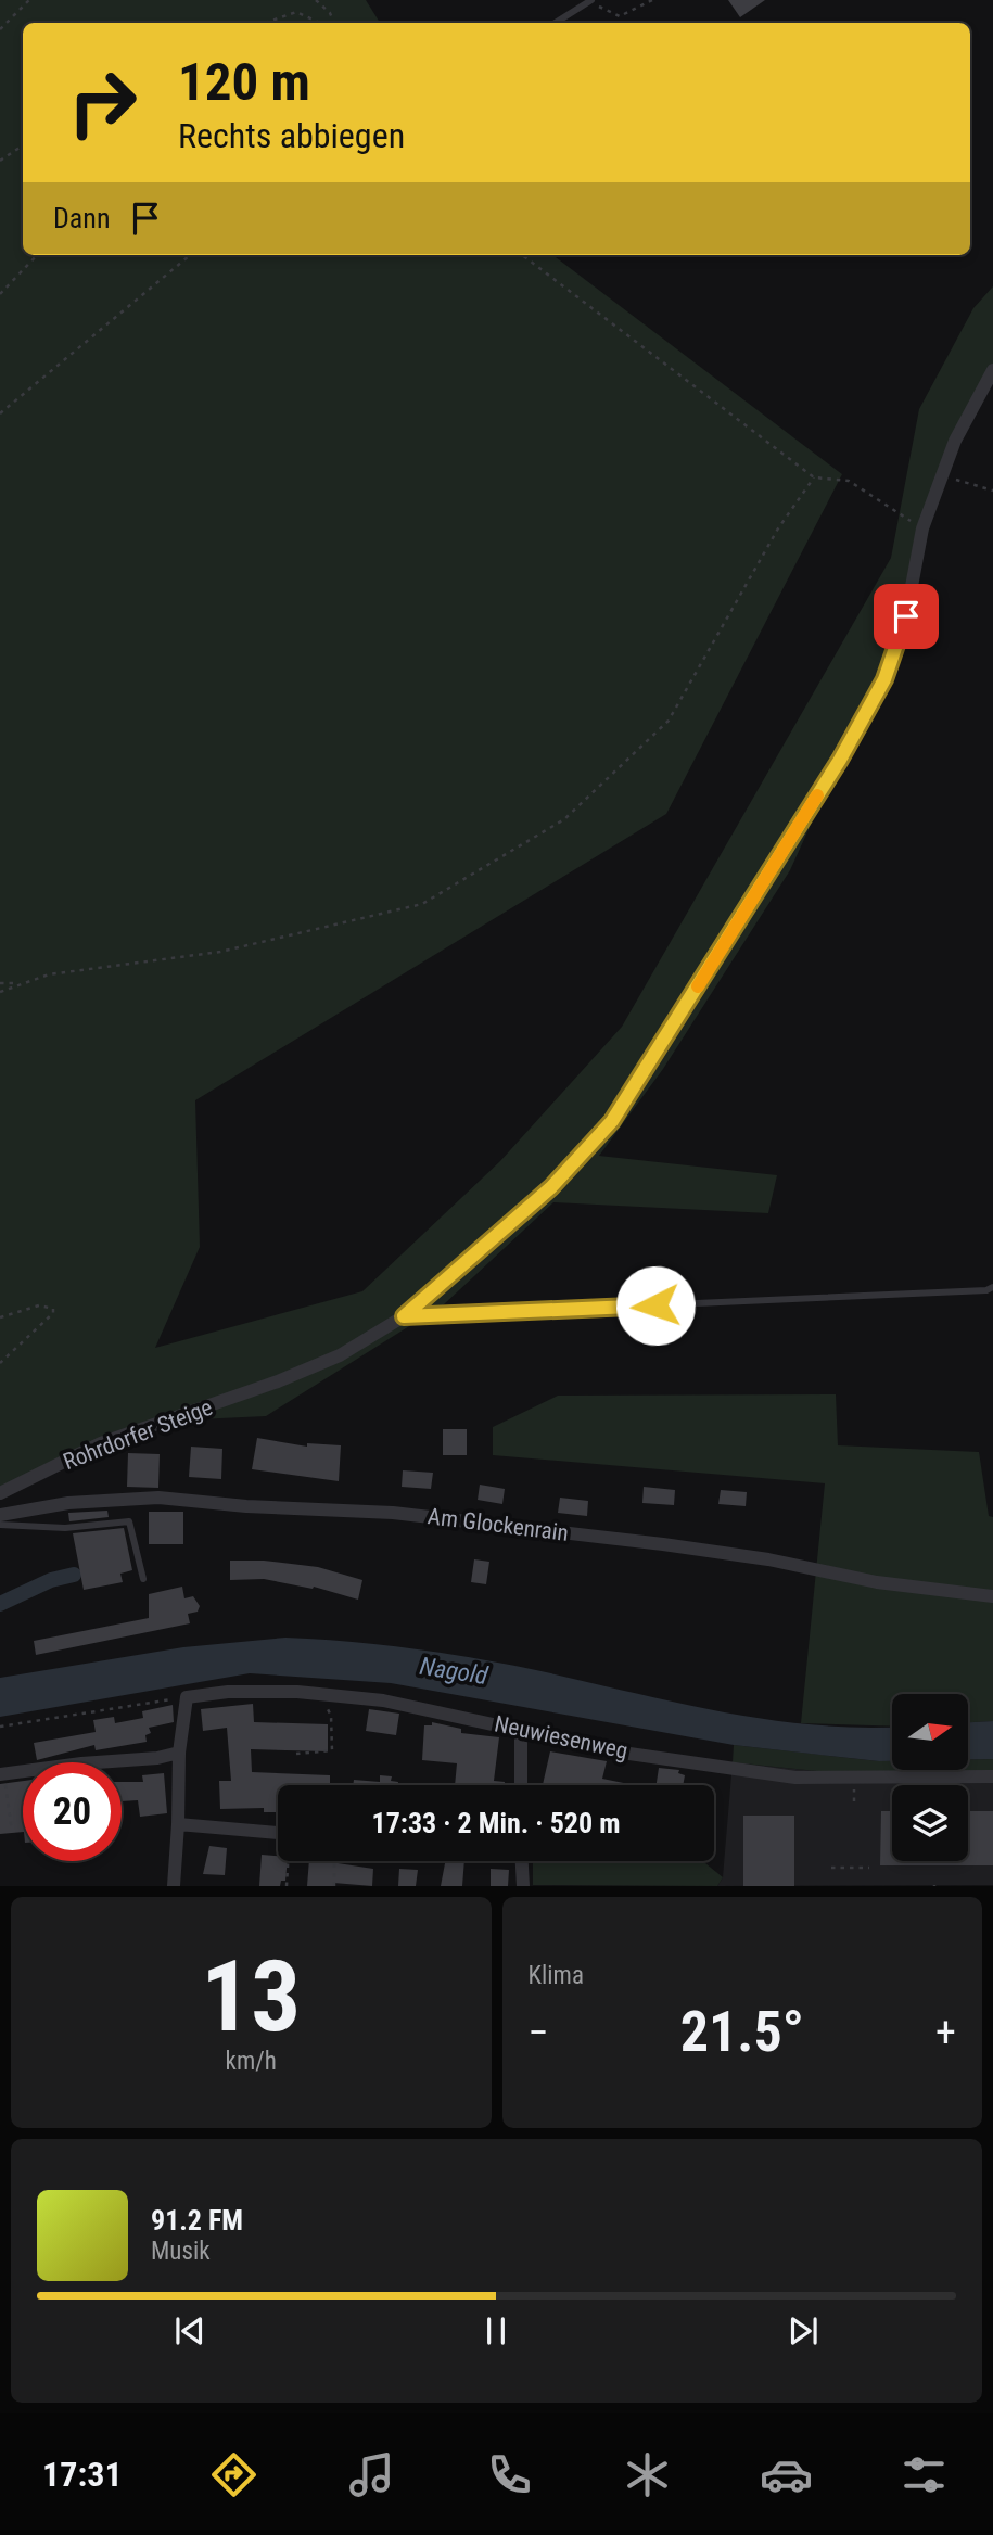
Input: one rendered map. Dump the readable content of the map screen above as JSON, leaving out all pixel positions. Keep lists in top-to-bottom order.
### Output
{
  "streets": {
    "street": ["Rohrdorfer Steige", "Am Glockenrain", "Neuwiesenweg"]
  },
  "water": ["Nagold"],
  "north": "right",
  "page": {
    "turn": ["120 m", "Rechts abbiegen"],
    "then": "Dann",
    "limit": "20",
    "trip": "17:33 · 2 Min. · 520 m",
    "tile": [
      ["13", "km/h"],
      "Klima"
    ],
    "heat": ["−", "21.5°", "+"],
    "song": ["91.2 FM", "Musik"],
    "tabs": "17:31"
  }
}
